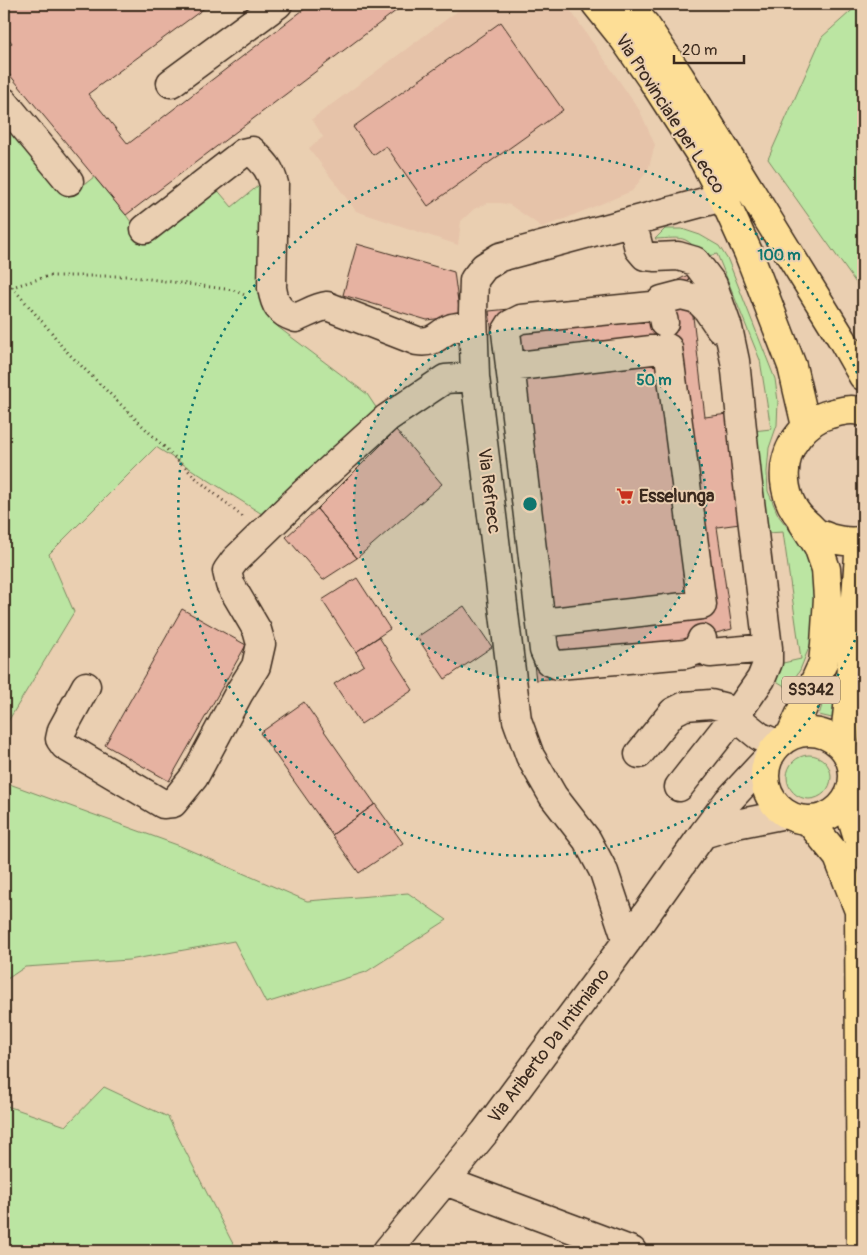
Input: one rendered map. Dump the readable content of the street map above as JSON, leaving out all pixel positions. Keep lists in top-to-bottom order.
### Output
{
  "streets": {
    "main road": ["Via Provinciale per Lecco", "SS342"],
    "street": ["Via Refrecc", "Via Ariberto Da Intimiano"]
  },
  "crossings": [
    ["Via Provinciale per Lecco", "Via Refrecc"],
    ["Via Refrecc", "Via Ariberto Da Intimiano"],
    ["SS342", "Via Ariberto Da Intimiano"]
  ],
  "places": {
    "supermarket": ["Esselunga"]
  },
  "scale_bar": "20 m",
  "rings": ["100 m", "50 m"]
}
